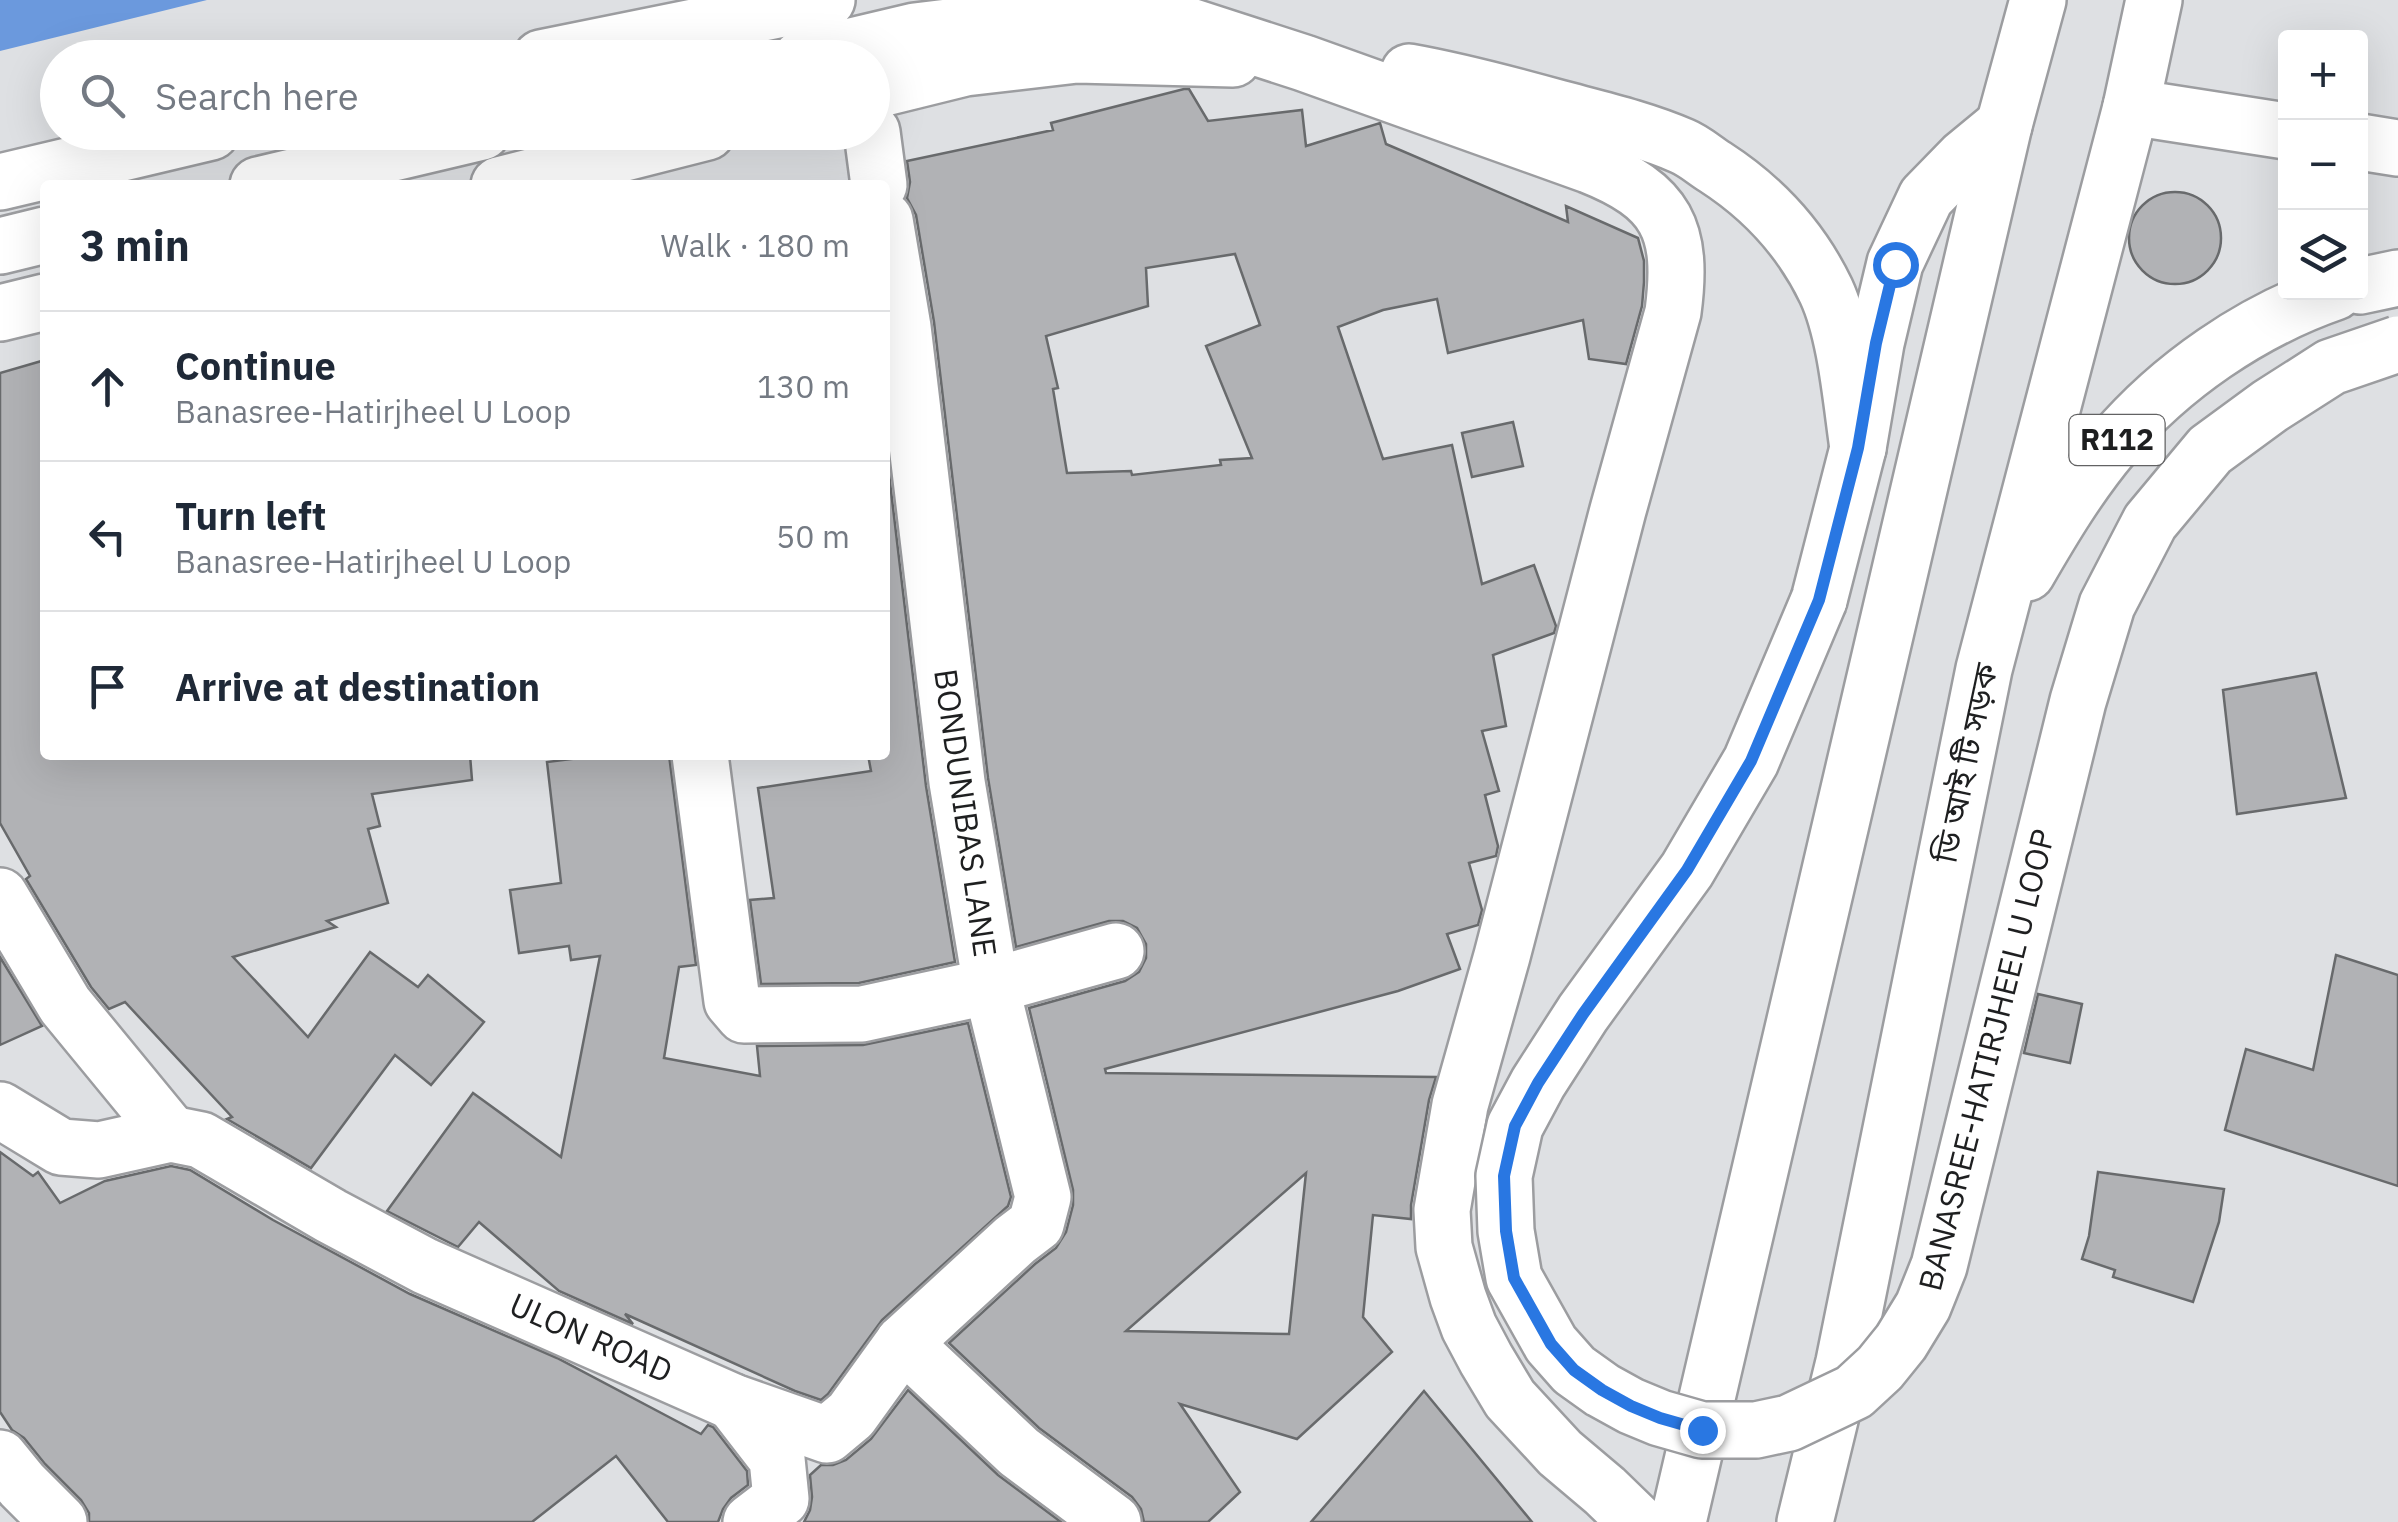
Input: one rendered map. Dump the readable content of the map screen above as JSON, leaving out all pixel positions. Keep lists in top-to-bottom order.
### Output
{
  "streets": {
    "main road": [
      "R112",
      "ডি আই টি সড়ক",
      "BONDUNIBAS LANE",
      "BANASREE-HATIRJHEEL U LOOP",
      "ULON ROAD"
    ]
  },
  "crossings": [
    ["R112", "ডি আই টি সড়ক"]
  ],
  "page": {
    "map_buttons": ["+", "−"],
    "search": "Search here",
    "heading": ["3 min", "Walk · 180 m"],
    "list": [
      ["Continue", "Banasree-Hatirjheel U Loop", "130 m"],
      ["Turn left", "Banasree-Hatirjheel U Loop", "50 m"],
      "Arrive at destination"
    ]
  }
}
